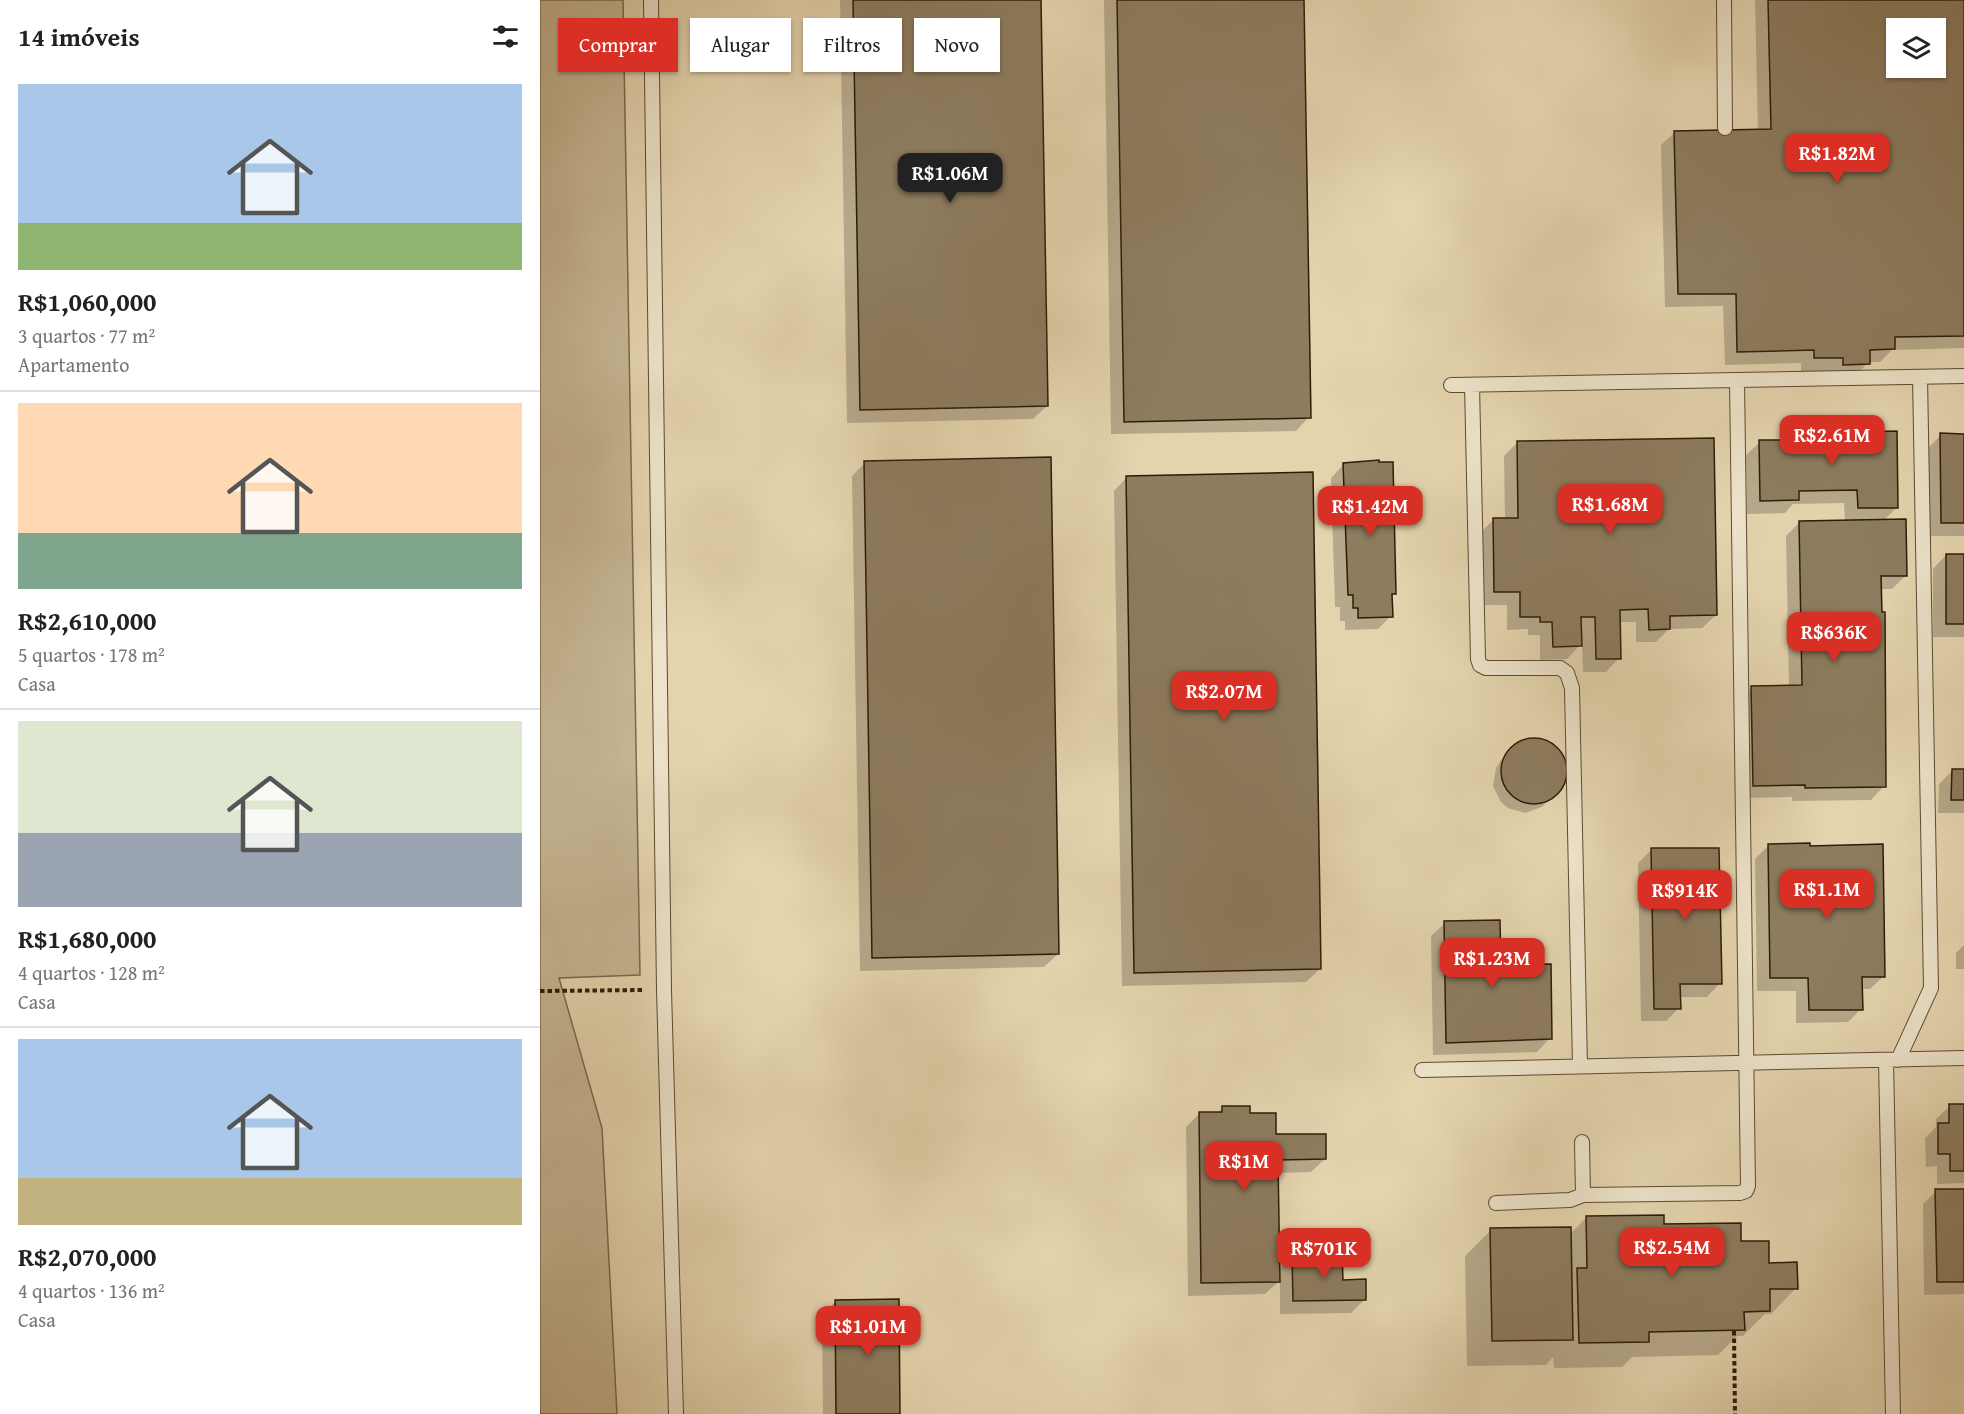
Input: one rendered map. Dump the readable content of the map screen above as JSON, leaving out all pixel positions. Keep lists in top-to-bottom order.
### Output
{
  "page": {
    "heading": "14 imóveis",
    "chip": [
      "Comprar",
      "Alugar",
      "Filtros",
      "Novo"
    ],
    "list": [
      {
        "name": "R$1,060,000",
        "note": "3 quartos · 77 m² · Apartamento"
      },
      {
        "name": "R$2,610,000",
        "note": "5 quartos · 178 m² · Casa"
      },
      {
        "name": "R$1,680,000",
        "note": "4 quartos · 128 m² · Casa"
      },
      {
        "name": "R$2,070,000",
        "note": "4 quartos · 136 m² · Casa"
      }
    ],
    "price": [
      "R$1.82M",
      "R$1.06M",
      "R$2.61M",
      "R$1.68M",
      "R$1.42M",
      "R$636K",
      "R$2.07M",
      "R$1.1M",
      "R$914K",
      "R$1.23M",
      "R$1M",
      "R$2.54M",
      "R$701K",
      "R$1.01M"
    ]
  }
}
